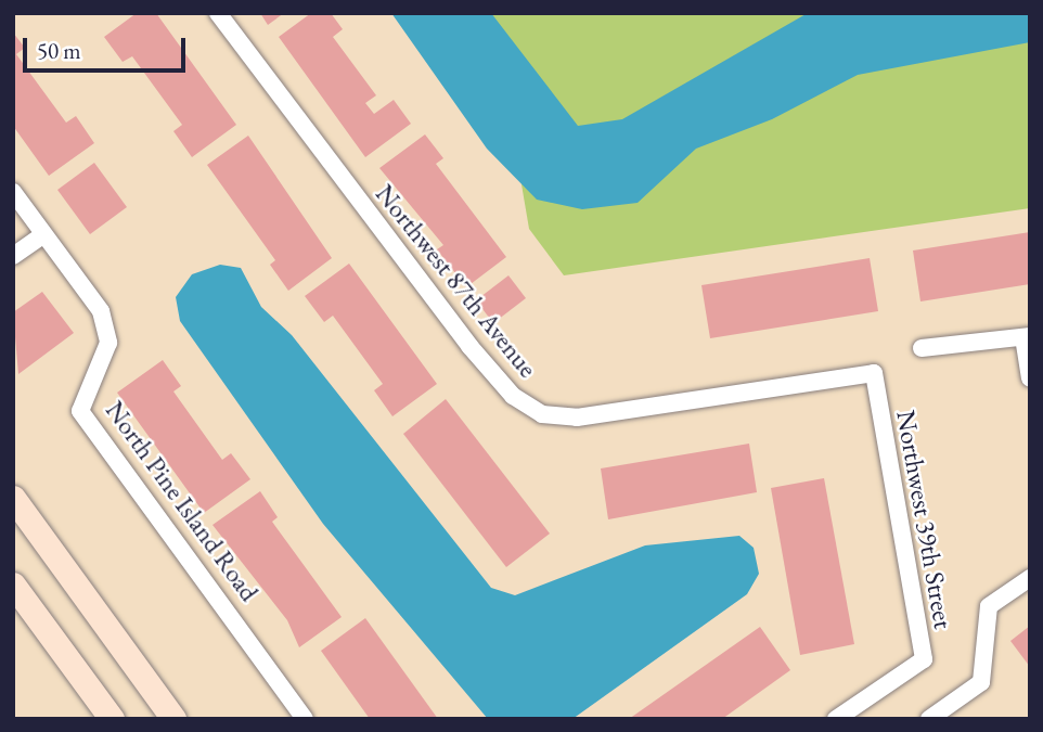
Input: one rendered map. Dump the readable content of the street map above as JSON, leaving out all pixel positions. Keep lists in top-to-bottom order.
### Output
{
  "streets": {
    "street": ["Northwest 87th Avenue", "North Pine Island Road", "Northwest 39th Street"]
  },
  "crossings": [
    ["Northwest 87th Avenue", "Northwest 39th Street"]
  ],
  "scale_bar": "50 m"
}
